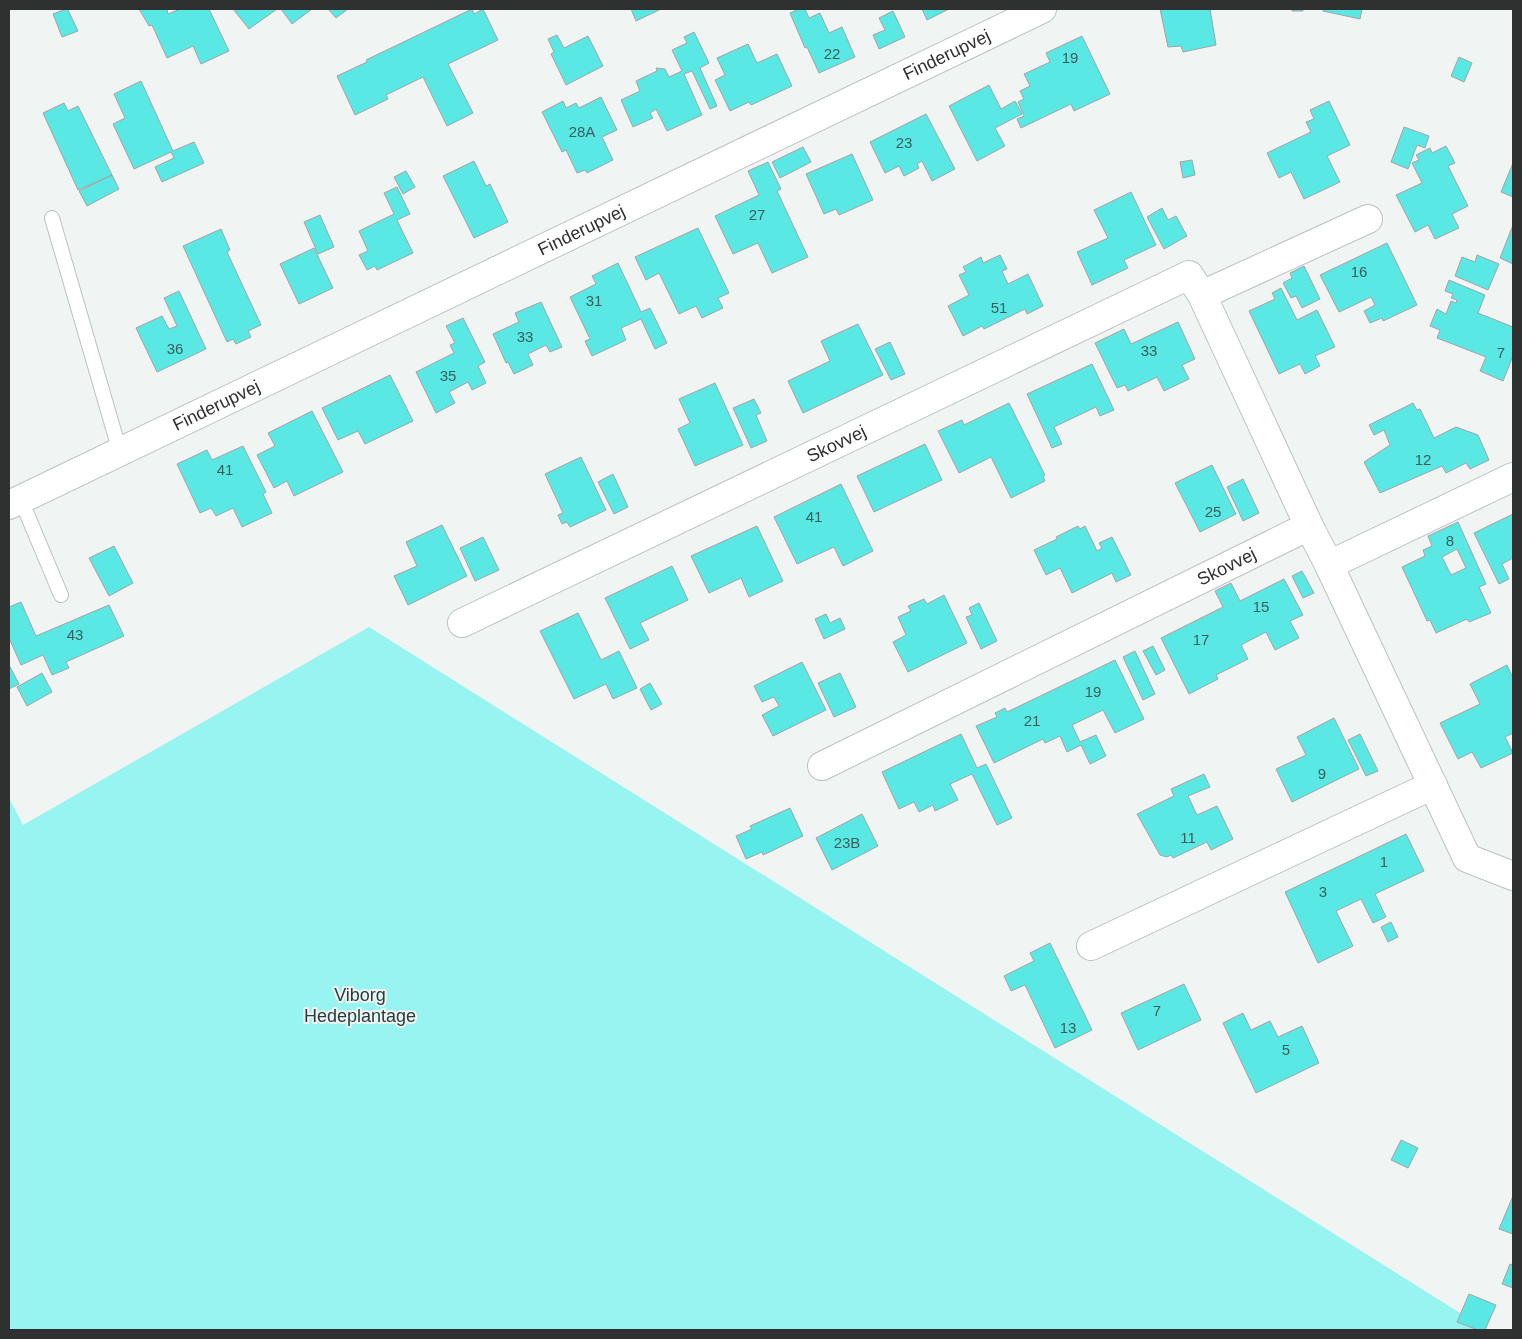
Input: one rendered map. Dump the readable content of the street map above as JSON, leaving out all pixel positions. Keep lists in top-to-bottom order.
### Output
{
  "streets": {
    "street": ["Finderupvej", "Skovvej"]
  },
  "parks": ["Viborg Hedeplantage"],
  "house_numbers": [
    "22",
    "19",
    "28A",
    "23",
    "27",
    "16",
    "31",
    "51",
    "33",
    "36",
    "33",
    "7",
    "35",
    "12",
    "41",
    "25",
    "41",
    "8",
    "15",
    "43",
    "17",
    "19",
    "21",
    "9",
    "11",
    "23B",
    "1",
    "3",
    "7",
    "13",
    "5"
  ]
}
